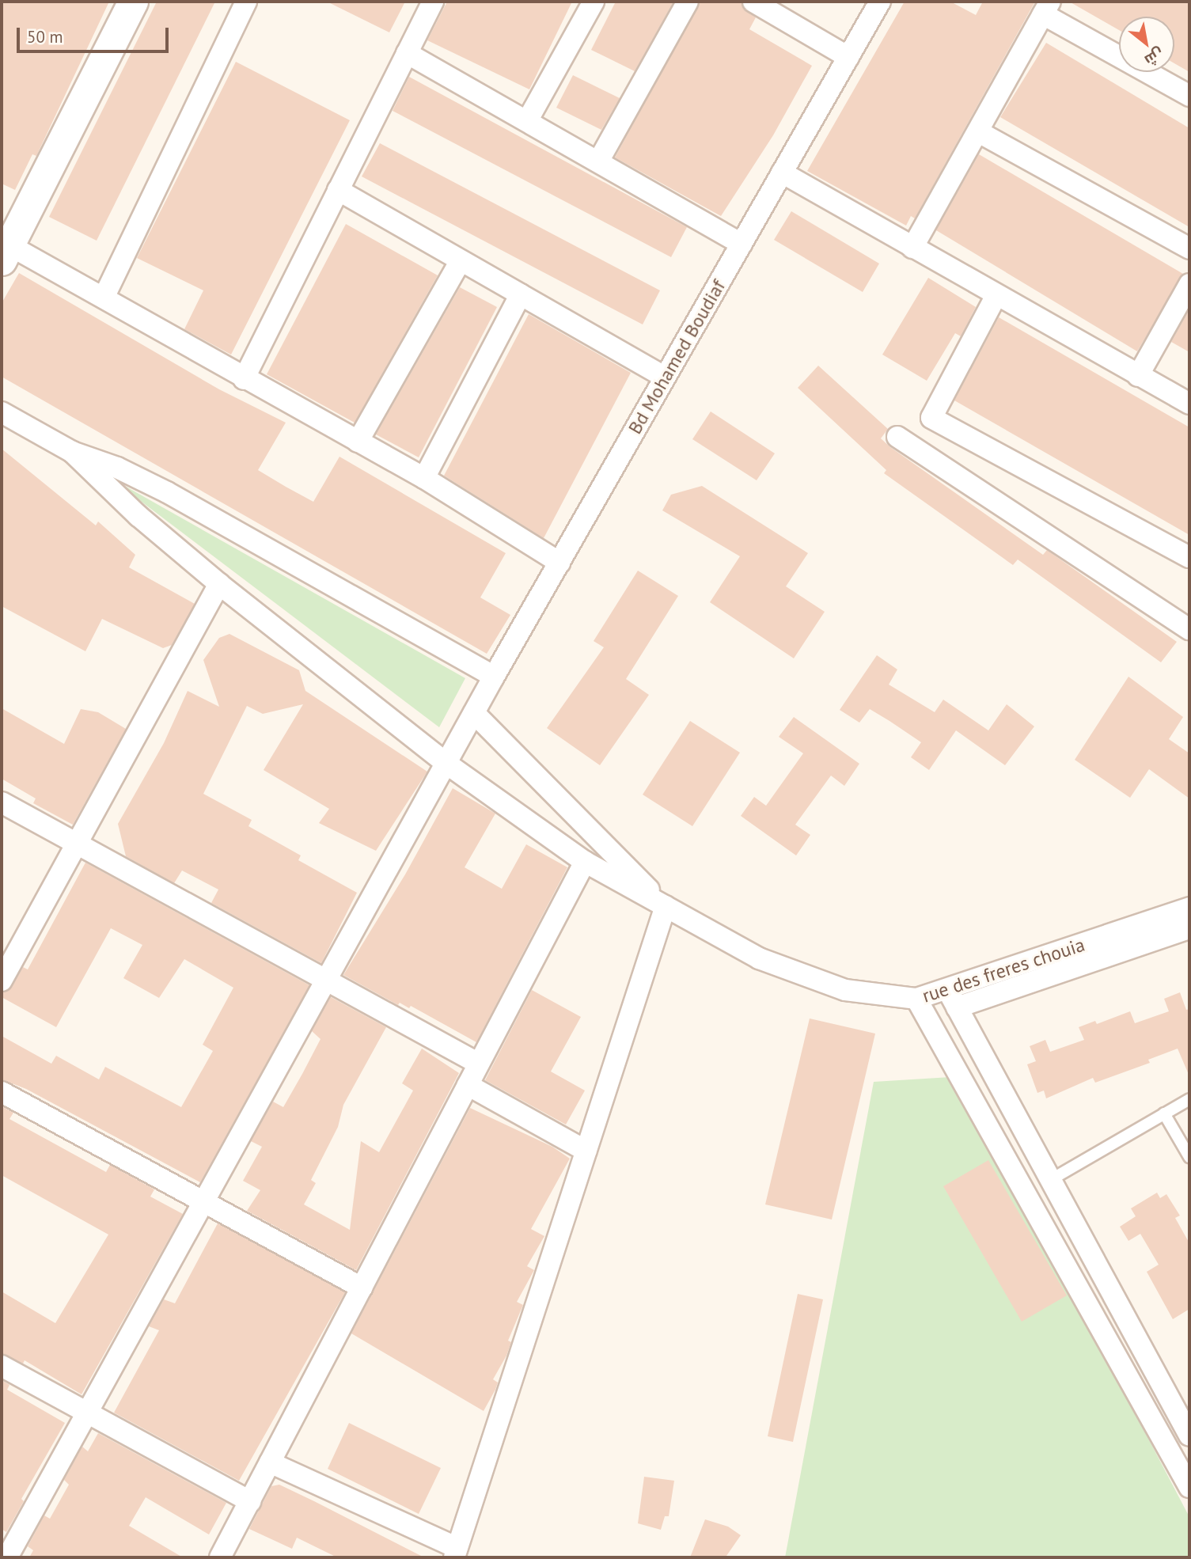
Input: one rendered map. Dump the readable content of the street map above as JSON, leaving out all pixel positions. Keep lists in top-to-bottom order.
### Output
{
  "streets": {
    "street": ["Bd Mohamed Boudiaf", "rue des freres chouia"]
  },
  "crossings": [
    ["Bd Mohamed Boudiaf", "rue des freres chouia"]
  ],
  "scale_bar": "50 m",
  "north": "bottom right"
}
